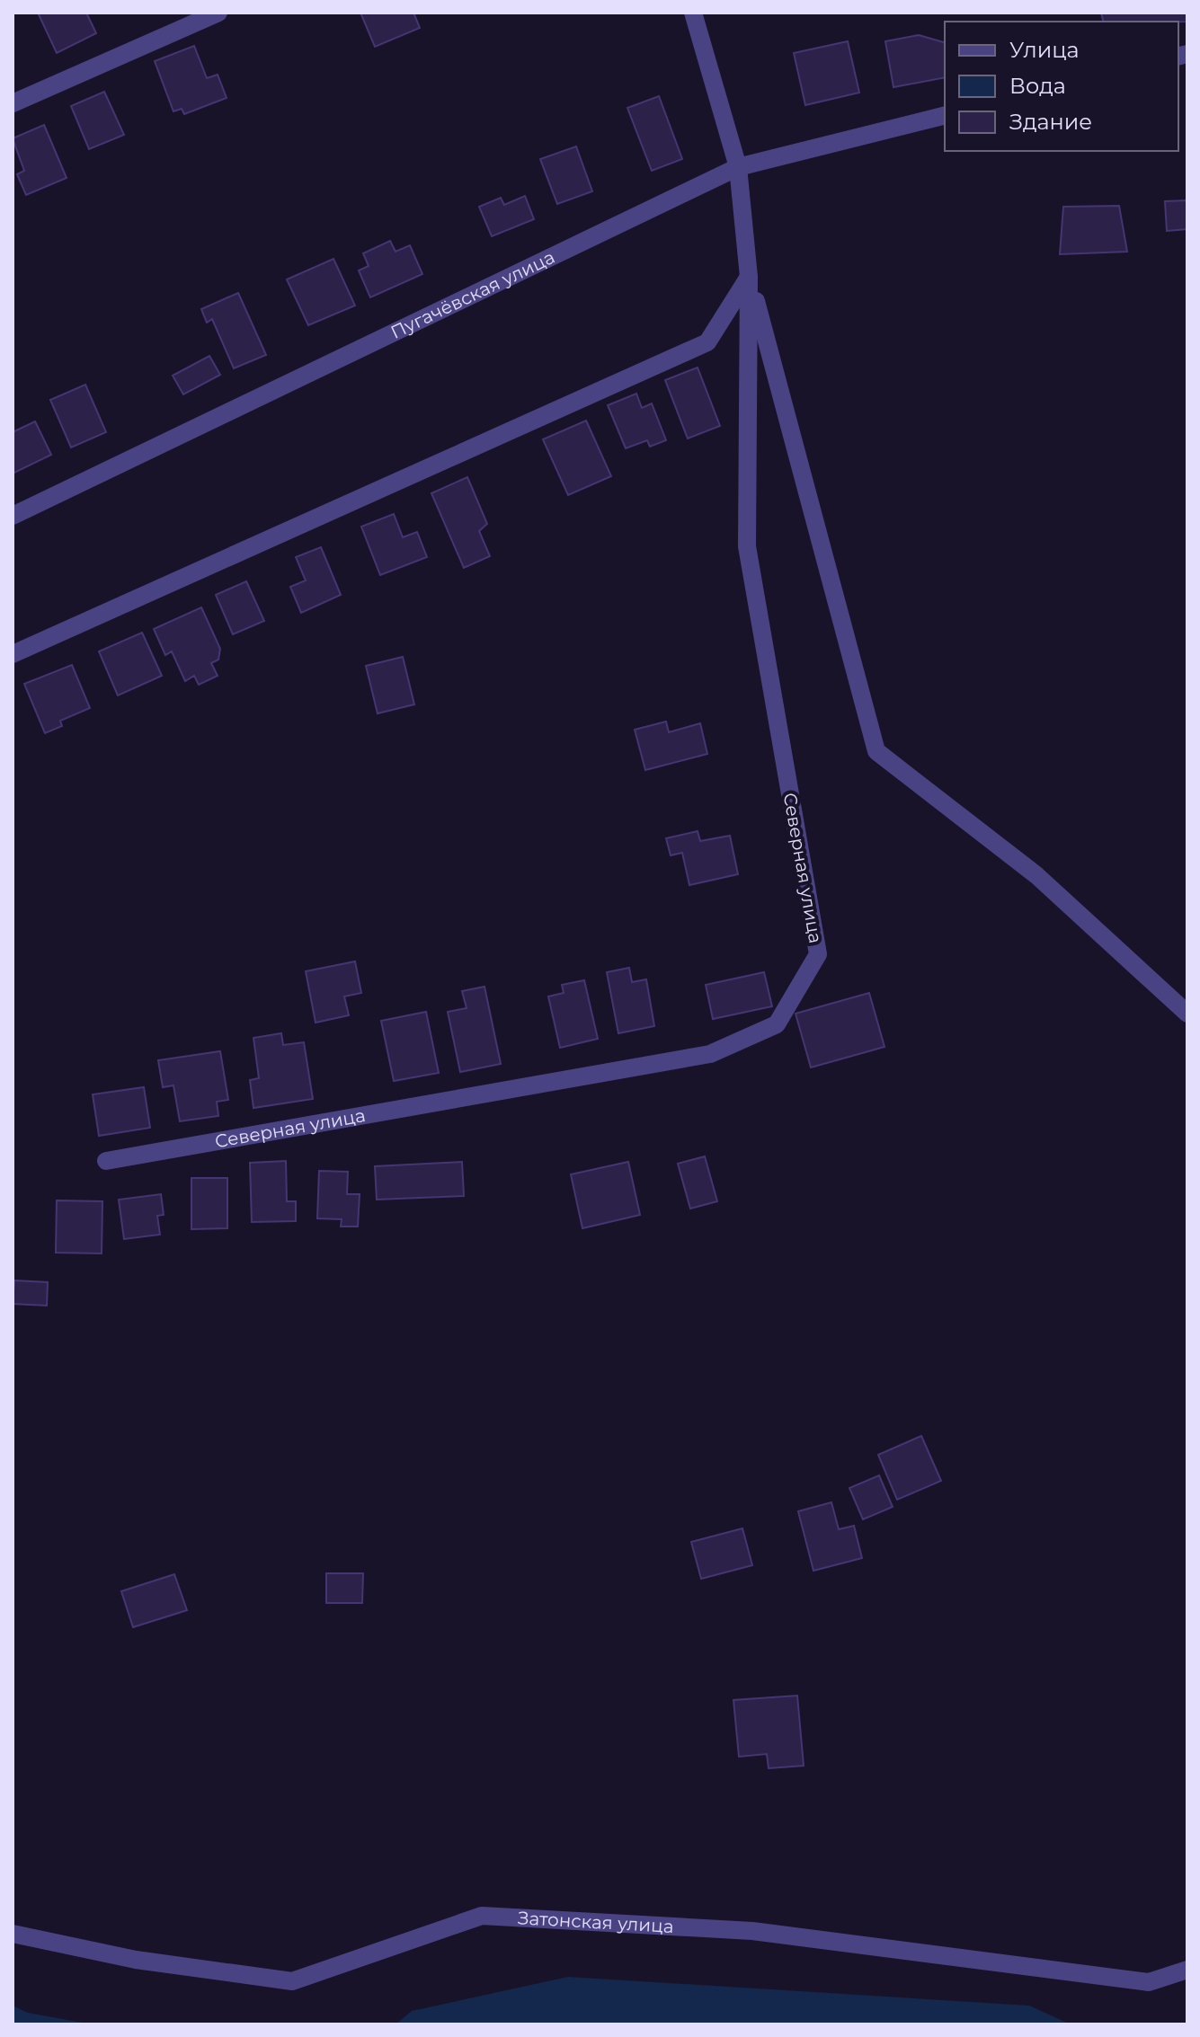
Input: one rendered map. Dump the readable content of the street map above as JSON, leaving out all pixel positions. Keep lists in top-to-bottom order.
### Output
{
  "streets": {
    "street": ["Пугачёвская улица", "Северная улица", "Затонская улица"]
  },
  "legend": ["Улица", "Вода", "Здание"]
}
